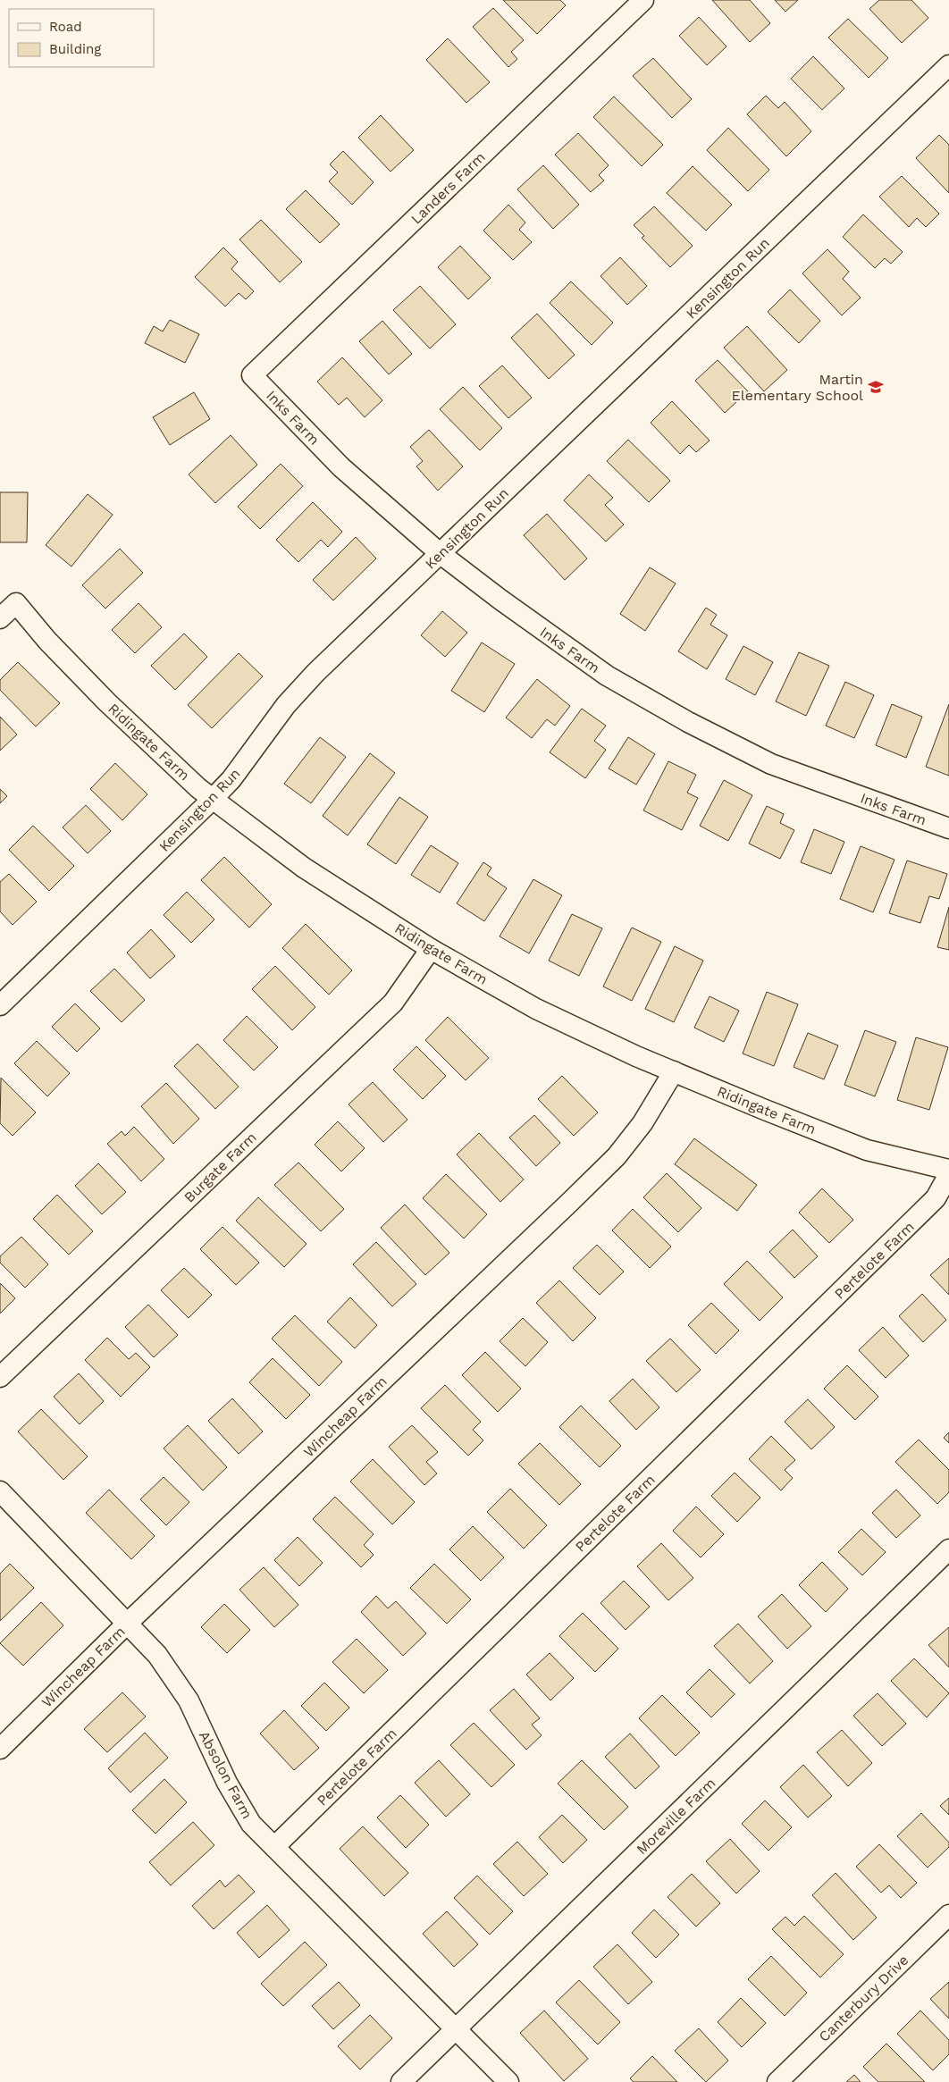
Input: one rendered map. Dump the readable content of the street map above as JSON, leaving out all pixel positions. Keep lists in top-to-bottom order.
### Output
{
  "streets": {
    "street": [
      "Landers Farm",
      "Kensington Run",
      "Inks Farm",
      "Ridingate Farm",
      "Burgate Farm",
      "Pertelote Farm",
      "Wincheap Farm",
      "Absolon Farm",
      "Moreville Farm",
      "Canterbury Drive"
    ]
  },
  "crossings": [
    ["Landers Farm", "Inks Farm"],
    ["Kensington Run", "Inks Farm"],
    ["Kensington Run", "Ridingate Farm"],
    ["Ridingate Farm", "Burgate Farm"],
    ["Ridingate Farm", "Wincheap Farm"],
    ["Pertelote Farm", "Absolon Farm"],
    ["Wincheap Farm", "Absolon Farm"],
    ["Absolon Farm", "Moreville Farm"]
  ],
  "places": {
    "school or university": ["Martin Elementary School"]
  },
  "legend": ["Road", "Building"]
}
